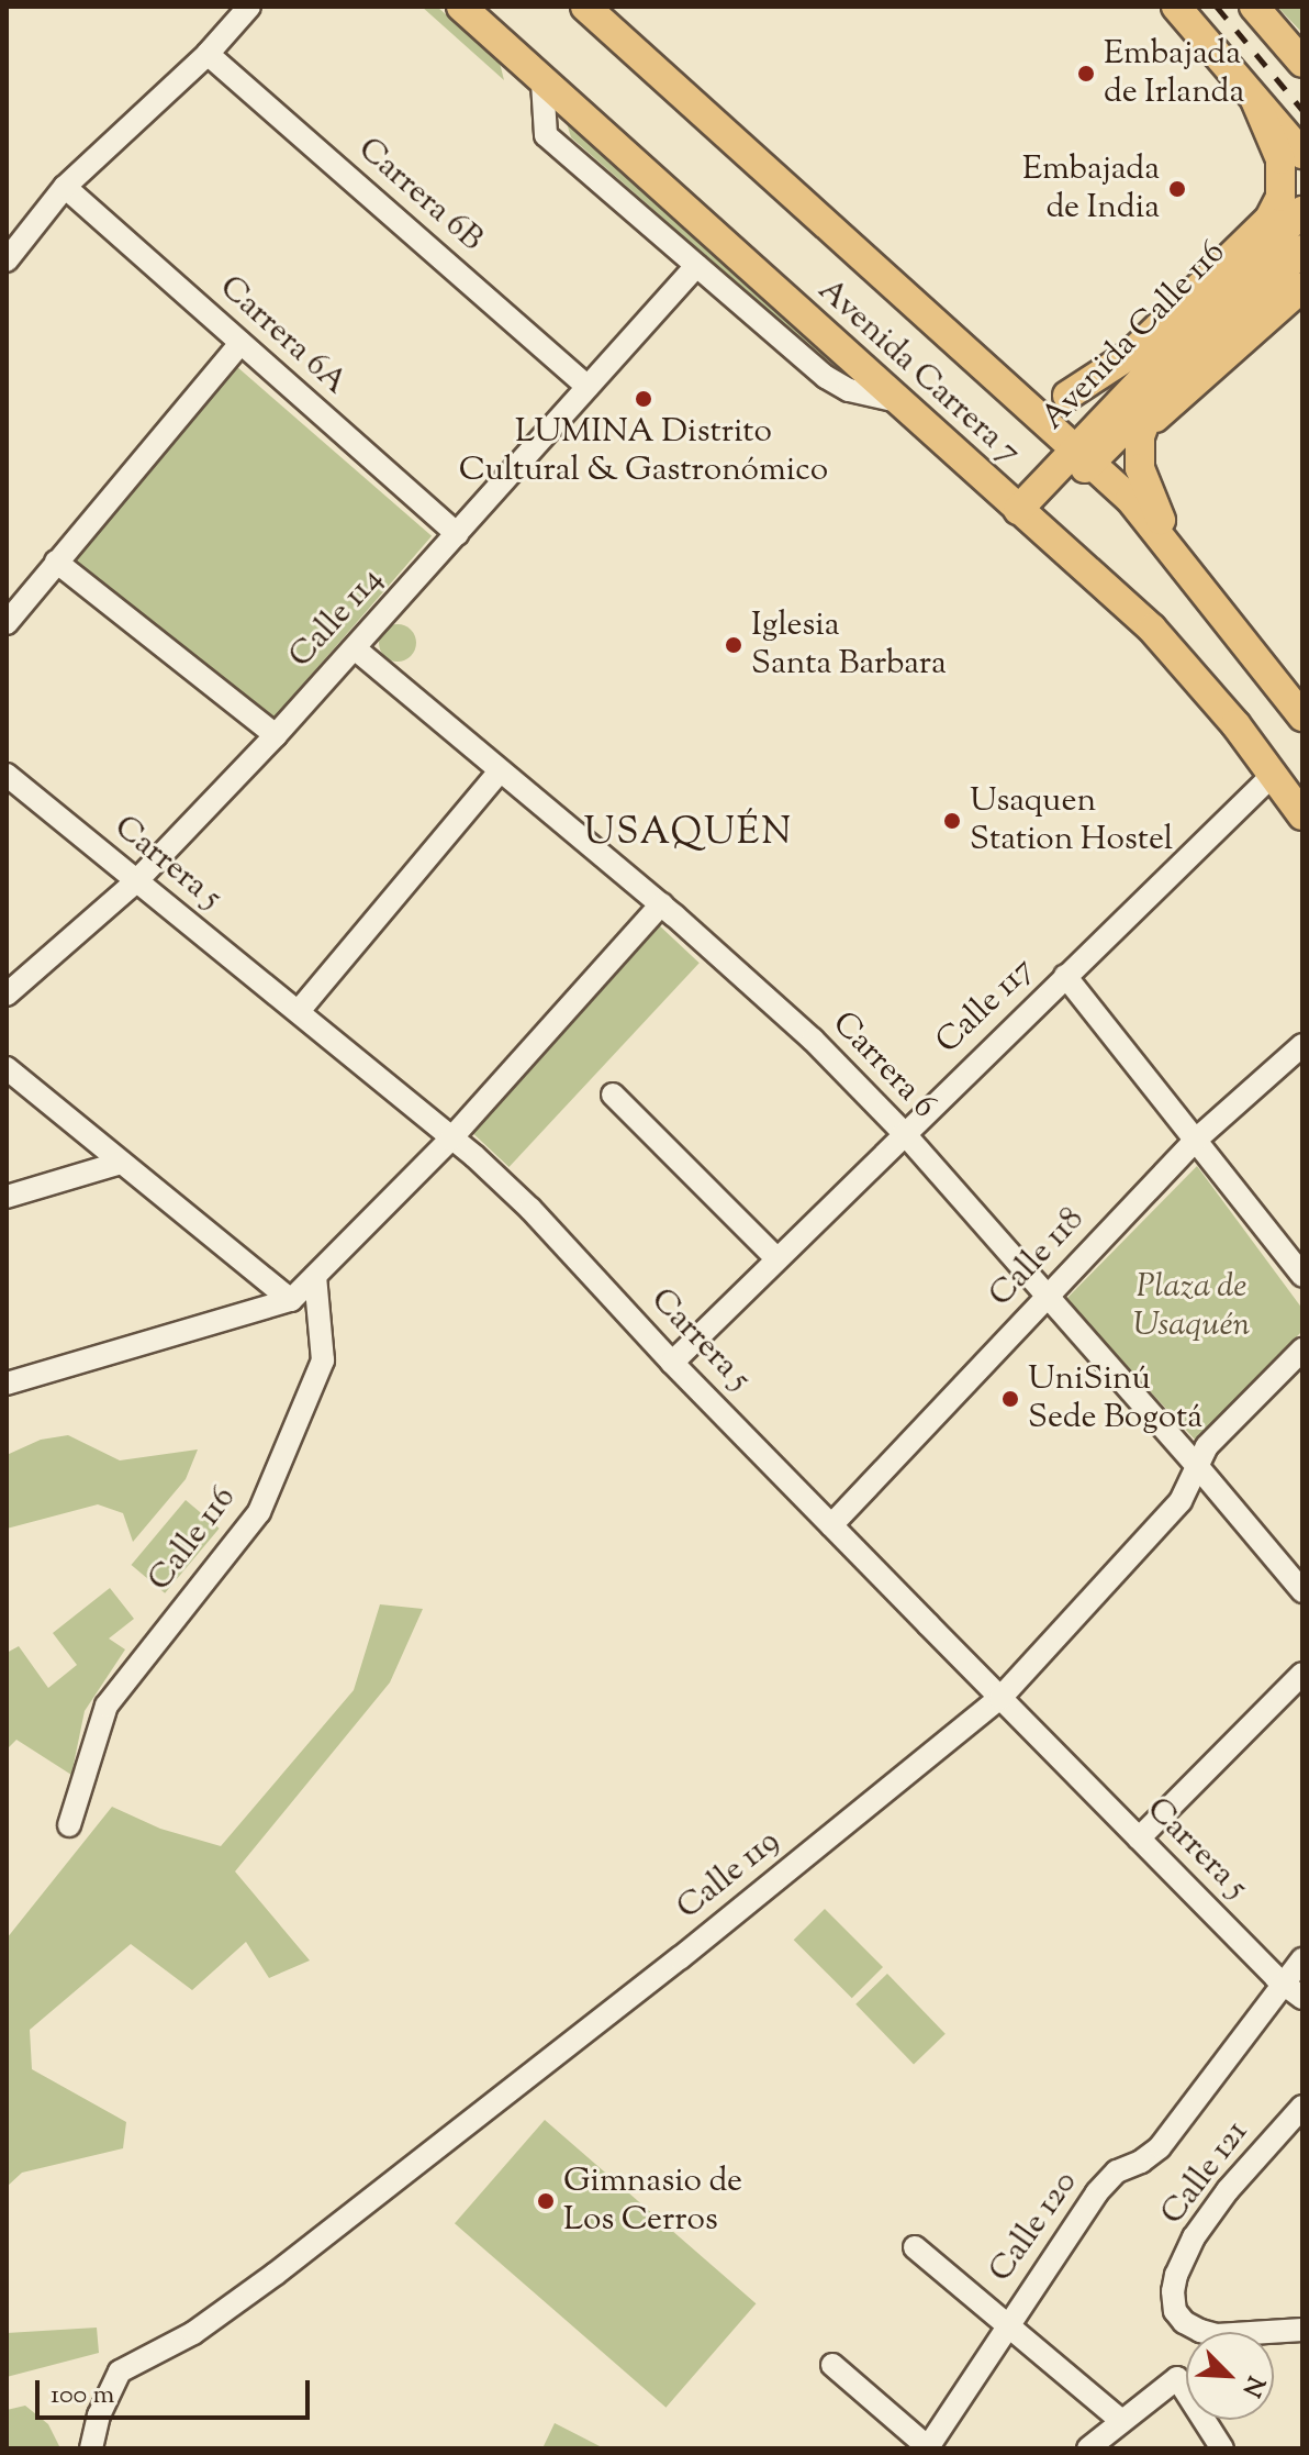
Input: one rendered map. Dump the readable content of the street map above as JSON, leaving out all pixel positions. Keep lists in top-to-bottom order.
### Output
{
  "streets": {
    "main road": ["Avenida Calle 116", "Avenida Carrera 7"],
    "street": [
      "Carrera 6B",
      "Carrera 6A",
      "Calle 114",
      "Carrera 5",
      "Calle 117",
      "Carrera 6",
      "Calle 118",
      "Calle 116",
      "Calle 119",
      "Calle 121",
      "Calle 120"
    ]
  },
  "crossings": [
    ["Carrera 6B", "Calle 114"],
    ["Carrera 6A", "Calle 114"],
    ["Avenida Calle 116", "Avenida Carrera 7"],
    ["Avenida Carrera 7", "Calle 117"],
    ["Calle 114", "Carrera 5"],
    ["Calle 114", "Carrera 6"],
    ["Carrera 5", "Calle 117"],
    ["Carrera 5", "Calle 118"],
    ["Carrera 5", "Calle 119"],
    ["Carrera 5", "Calle 120"],
    ["Calle 117", "Carrera 6"],
    ["Carrera 6", "Calle 118"],
    ["Carrera 6", "Calle 119"]
  ],
  "districts": ["USAQUÉN"],
  "parks": ["Plaza de Usaquén"],
  "places": [
    "Embajada de Irlanda",
    "Embajada de India",
    "LUMINA Distrito Cultural & Gastronómico",
    "Iglesia Santa Barbara",
    "Usaquen Station Hostel",
    "UniSinú Sede Bogotá",
    "Gimnasio de Los Cerros"
  ],
  "scale_bar": "100 m",
  "north": "bottom right"
}
